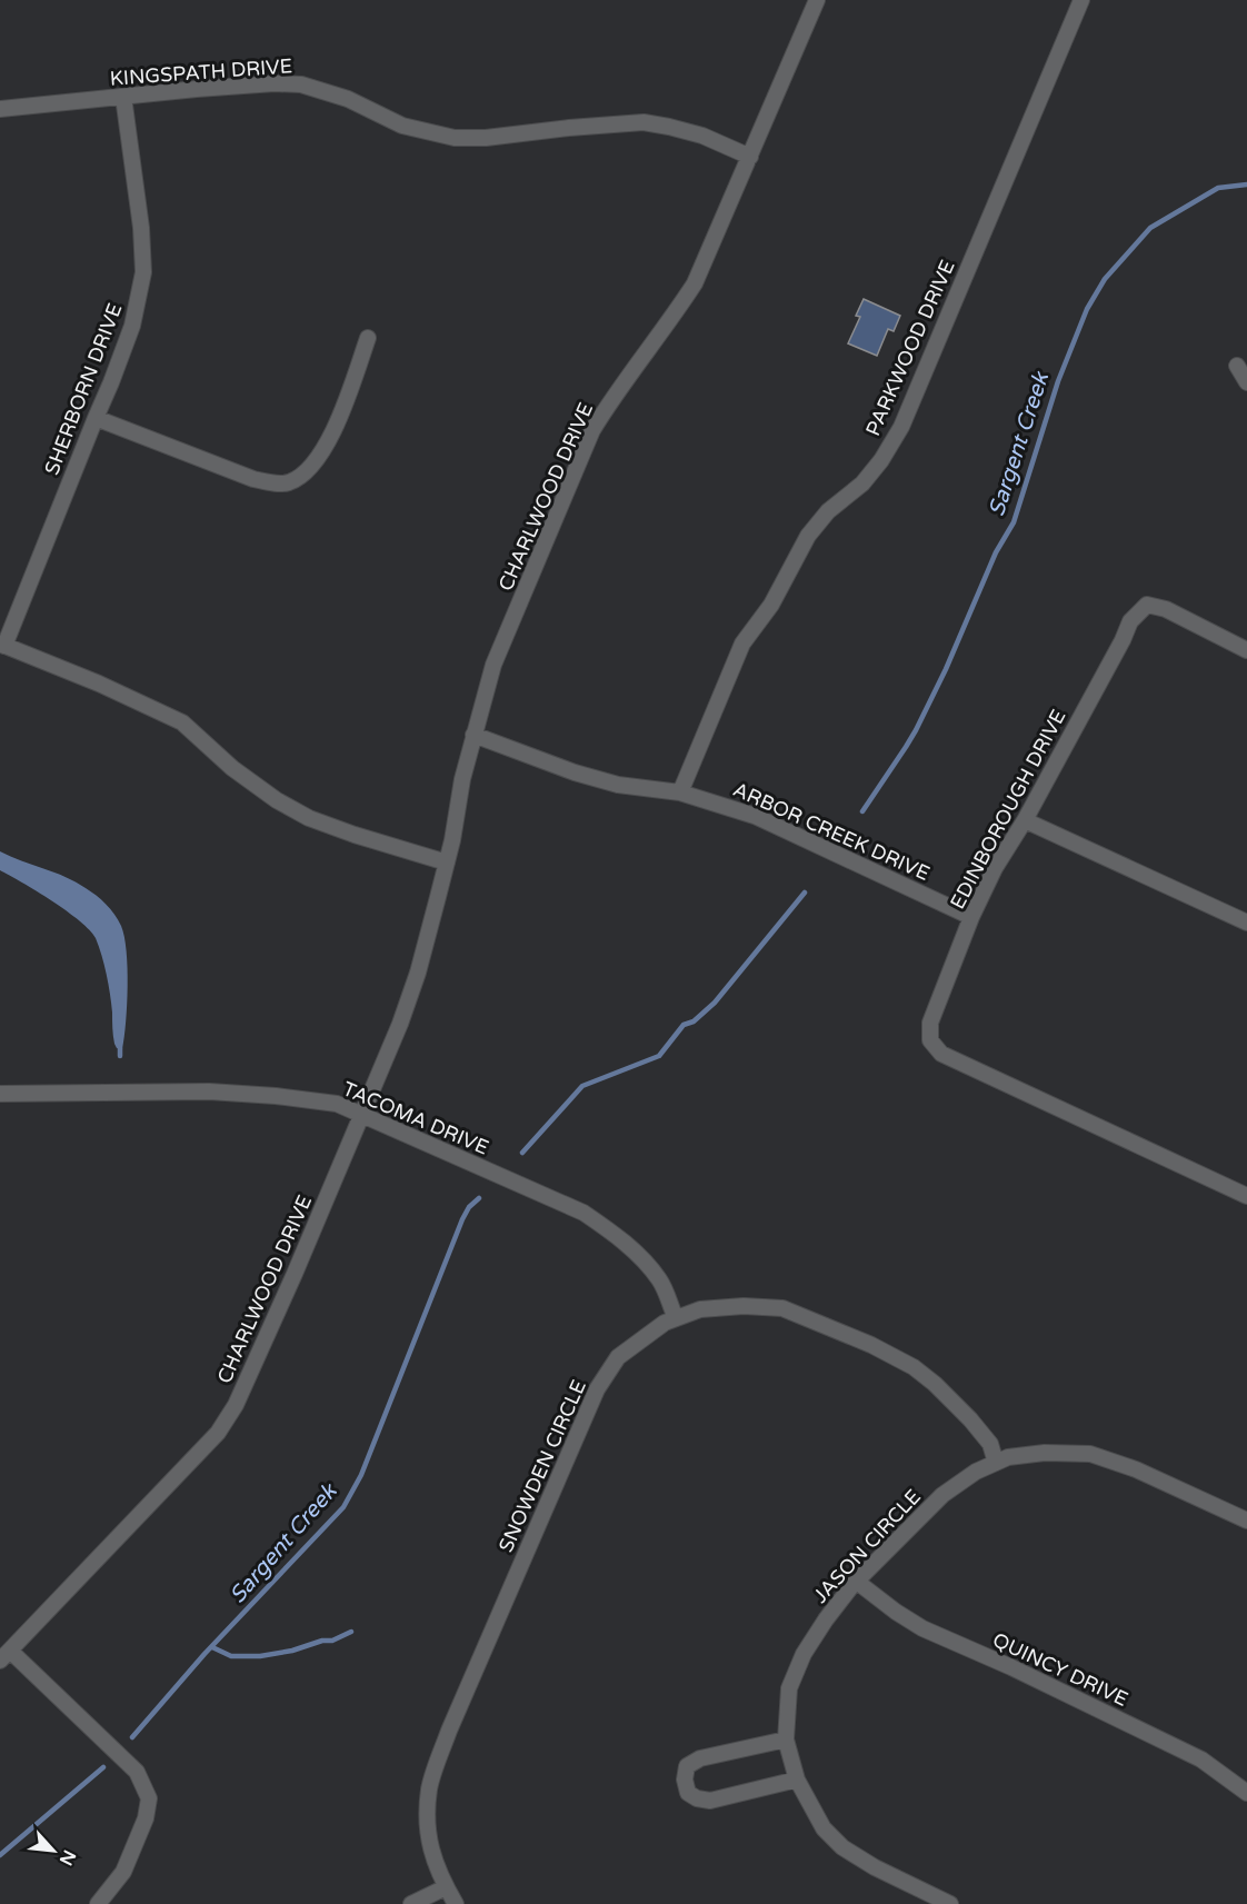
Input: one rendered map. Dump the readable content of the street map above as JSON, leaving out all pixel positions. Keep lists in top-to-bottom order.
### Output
{
  "streets": {
    "street": [
      "KINGSPATH DRIVE",
      "PARKWOOD DRIVE",
      "SHERBORN DRIVE",
      "CHARLWOOD DRIVE",
      "EDINBOROUGH DRIVE",
      "ARBOR CREEK DRIVE",
      "TACOMA DRIVE",
      "SNOWDEN CIRCLE",
      "JASON CIRCLE",
      "QUINCY DRIVE"
    ]
  },
  "crossings": [
    ["KINGSPATH DRIVE", "SHERBORN DRIVE"],
    ["KINGSPATH DRIVE", "CHARLWOOD DRIVE"],
    ["PARKWOOD DRIVE", "ARBOR CREEK DRIVE"],
    ["CHARLWOOD DRIVE", "ARBOR CREEK DRIVE"],
    ["CHARLWOOD DRIVE", "TACOMA DRIVE"],
    ["EDINBOROUGH DRIVE", "ARBOR CREEK DRIVE"],
    ["TACOMA DRIVE", "SNOWDEN CIRCLE"],
    ["SNOWDEN CIRCLE", "JASON CIRCLE"],
    ["JASON CIRCLE", "QUINCY DRIVE"]
  ],
  "water": ["Sargent Creek"],
  "north": "bottom right"
}
